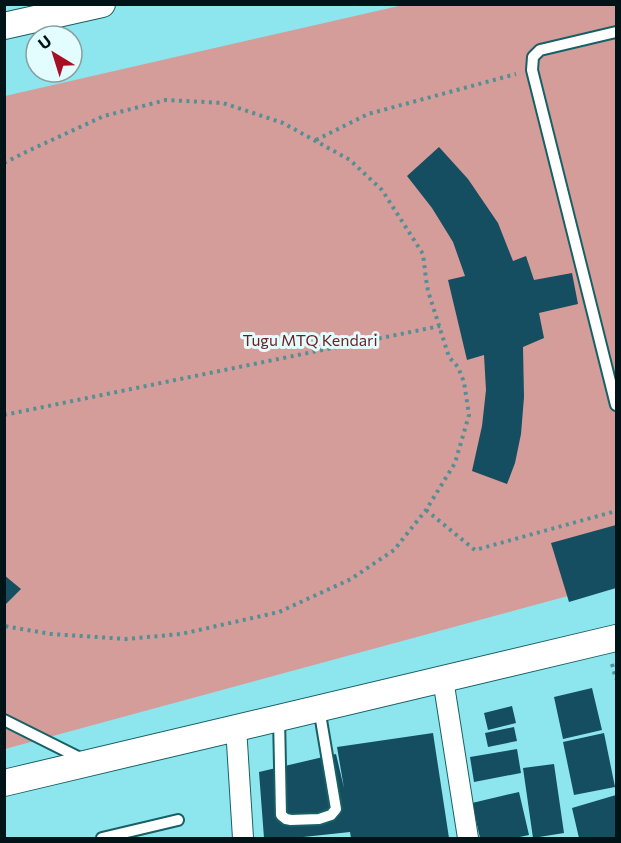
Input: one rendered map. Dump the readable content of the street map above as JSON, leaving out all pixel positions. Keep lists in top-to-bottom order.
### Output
{
  "parks": ["Tugu MTQ Kendari"],
  "north": "top left"
}
